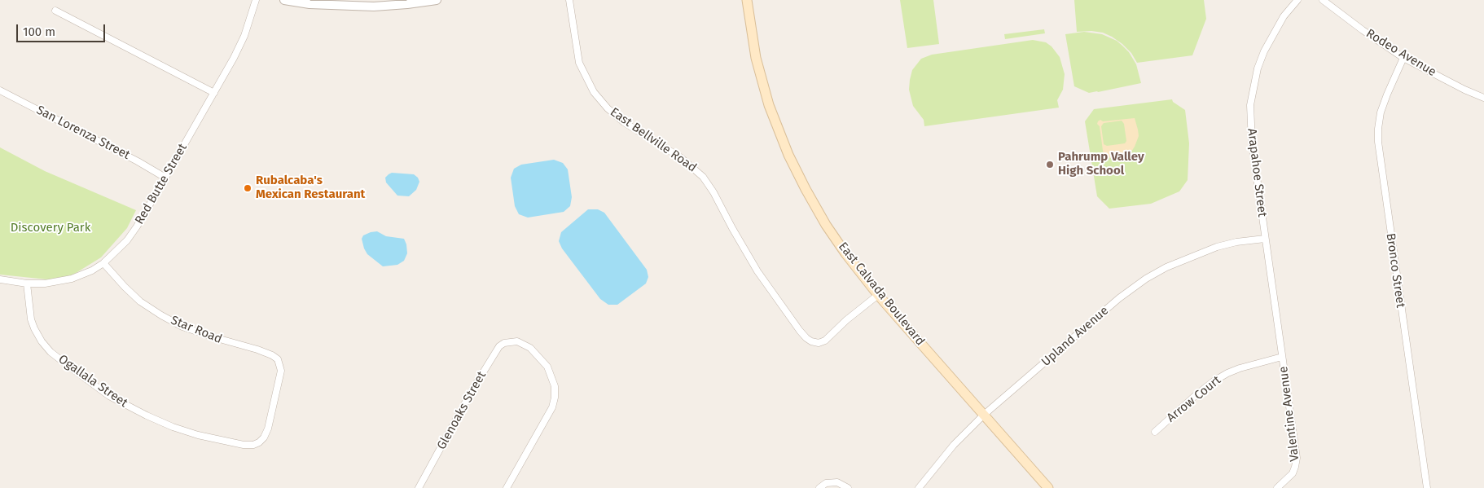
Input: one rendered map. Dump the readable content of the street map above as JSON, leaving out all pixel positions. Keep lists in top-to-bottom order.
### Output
{
  "streets": {
    "main road": ["East Calvada Boulevard"],
    "street": [
      "Rodeo Avenue",
      "San Lorenza Street",
      "East Bellville Road",
      "Arapahoe Street",
      "Red Butte Street",
      "Bronco Street",
      "Star Road",
      "Upland Avenue",
      "Ogallala Street",
      "Arrow Court",
      "Glenoaks Street",
      "Valentine Avenue"
    ]
  },
  "crossings": [
    ["Rodeo Avenue", "Bronco Street"],
    ["San Lorenza Street", "Red Butte Street"],
    ["East Bellville Road", "East Calvada Boulevard"],
    ["Arapahoe Street", "Upland Avenue"],
    ["Arapahoe Street", "Arrow Court"],
    ["Arapahoe Street", "Valentine Avenue"],
    ["Red Butte Street", "Star Road"],
    ["Red Butte Street", "Ogallala Street"],
    ["East Calvada Boulevard", "Upland Avenue"],
    ["Star Road", "Ogallala Street"],
    ["Arrow Court", "Valentine Avenue"]
  ],
  "parks": ["Discovery Park"],
  "places": ["Pahrump Valley High School", "Rubalcaba's Mexican Restaurant"],
  "scale_bar": "100 m"
}
